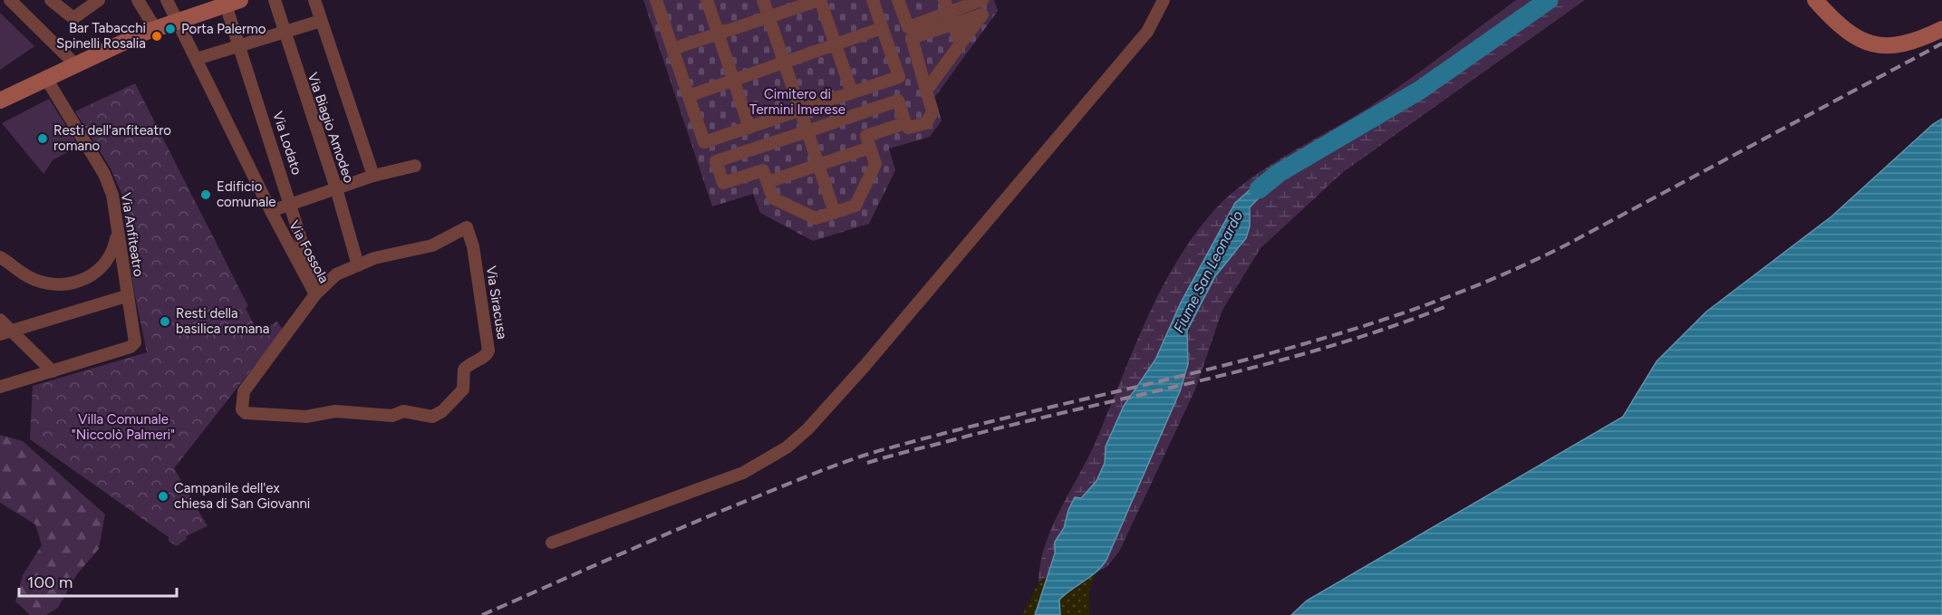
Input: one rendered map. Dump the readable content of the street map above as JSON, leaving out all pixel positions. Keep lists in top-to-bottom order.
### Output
{
  "streets": {
    "street": [
      "Via Biagio Amodeo",
      "Via Lodato",
      "Via Anfiteatro",
      "Via Fossola",
      "Via Siracusa"
    ]
  },
  "crossings": [
    ["Via Biagio Amodeo", "Via Siracusa"],
    ["Via Lodato", "Via Fossola"],
    ["Via Fossola", "Via Siracusa"]
  ],
  "water": ["Fiume San Leonardo"],
  "parks": ["Cimitero di Termini Imerese", "Villa Comunale \"Niccolò Palmeri\""],
  "places": [
    "Porta Palermo",
    "Bar Tabacchi Spinelli Rosalia",
    "Resti dell'anfiteatro romano",
    "Edificio comunale",
    "Resti della basilica romana",
    "Campanile dell'ex chiesa di San Giovanni"
  ],
  "scale_bar": "100 m"
}
